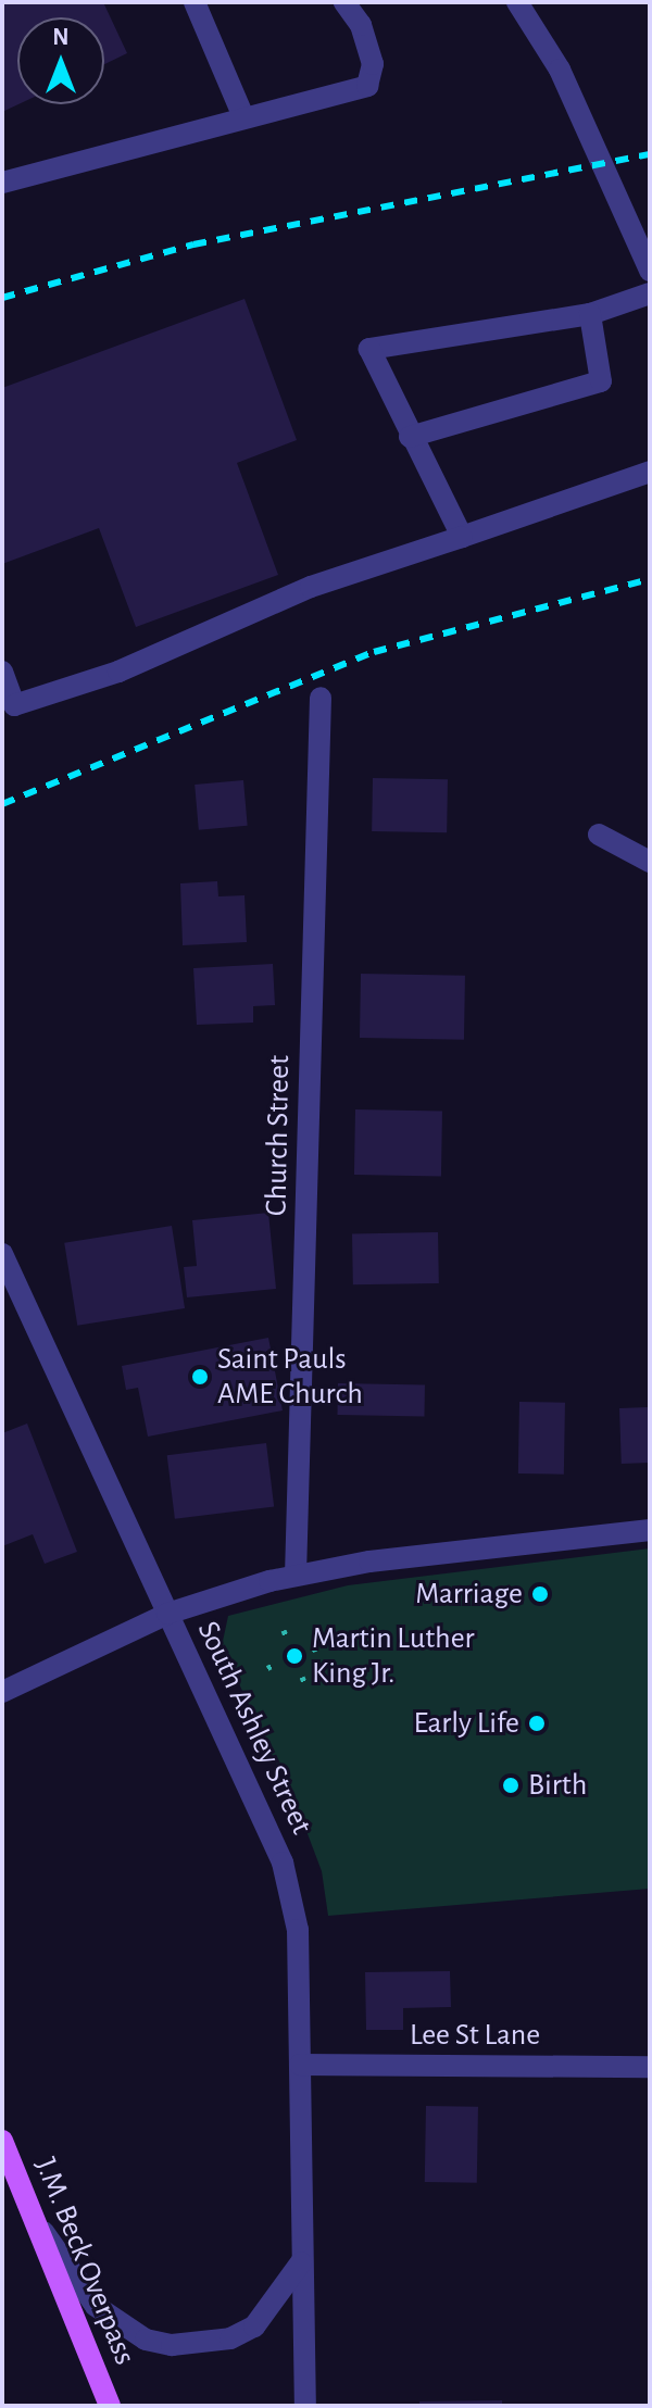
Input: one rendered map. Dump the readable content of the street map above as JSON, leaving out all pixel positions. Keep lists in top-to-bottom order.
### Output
{
  "streets": {
    "main road": ["J.M. Beck Overpass"],
    "street": ["Church Street", "South Ashley Street", "Lee St Lane"]
  },
  "crossings": [
    ["South Ashley Street", "Lee St Lane"]
  ],
  "places": [
    "Saint Pauls AME Church",
    "Marriage",
    "Martin Luther King Jr.",
    "Early Life",
    "Birth"
  ],
  "north": "top"
}
